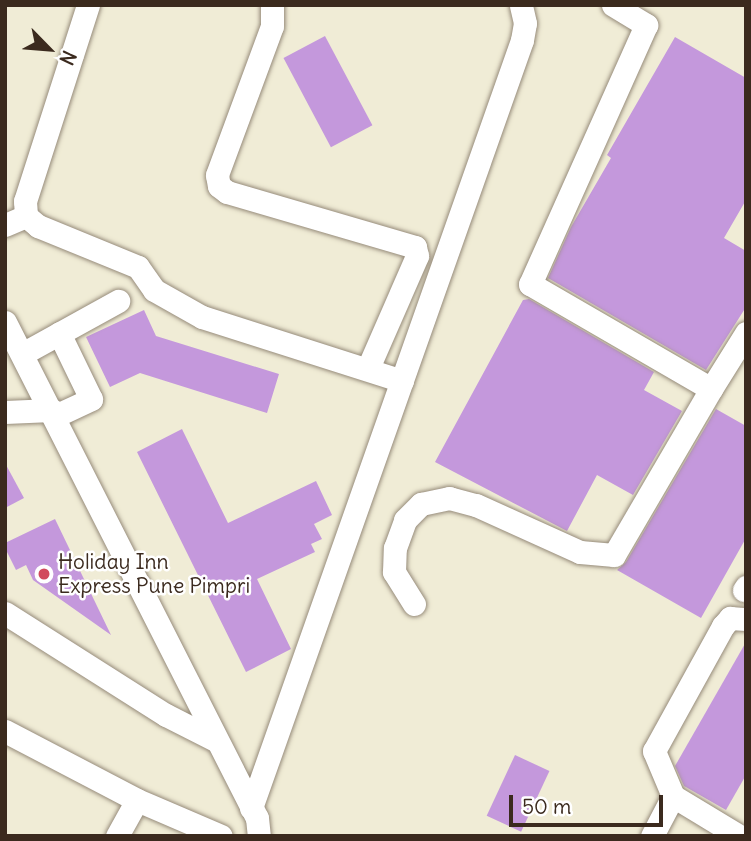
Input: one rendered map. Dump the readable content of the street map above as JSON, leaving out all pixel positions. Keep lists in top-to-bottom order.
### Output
{
  "places": ["Holiday Inn Express Pune Pimpri"],
  "scale_bar": "50 m",
  "north": "bottom right"
}
